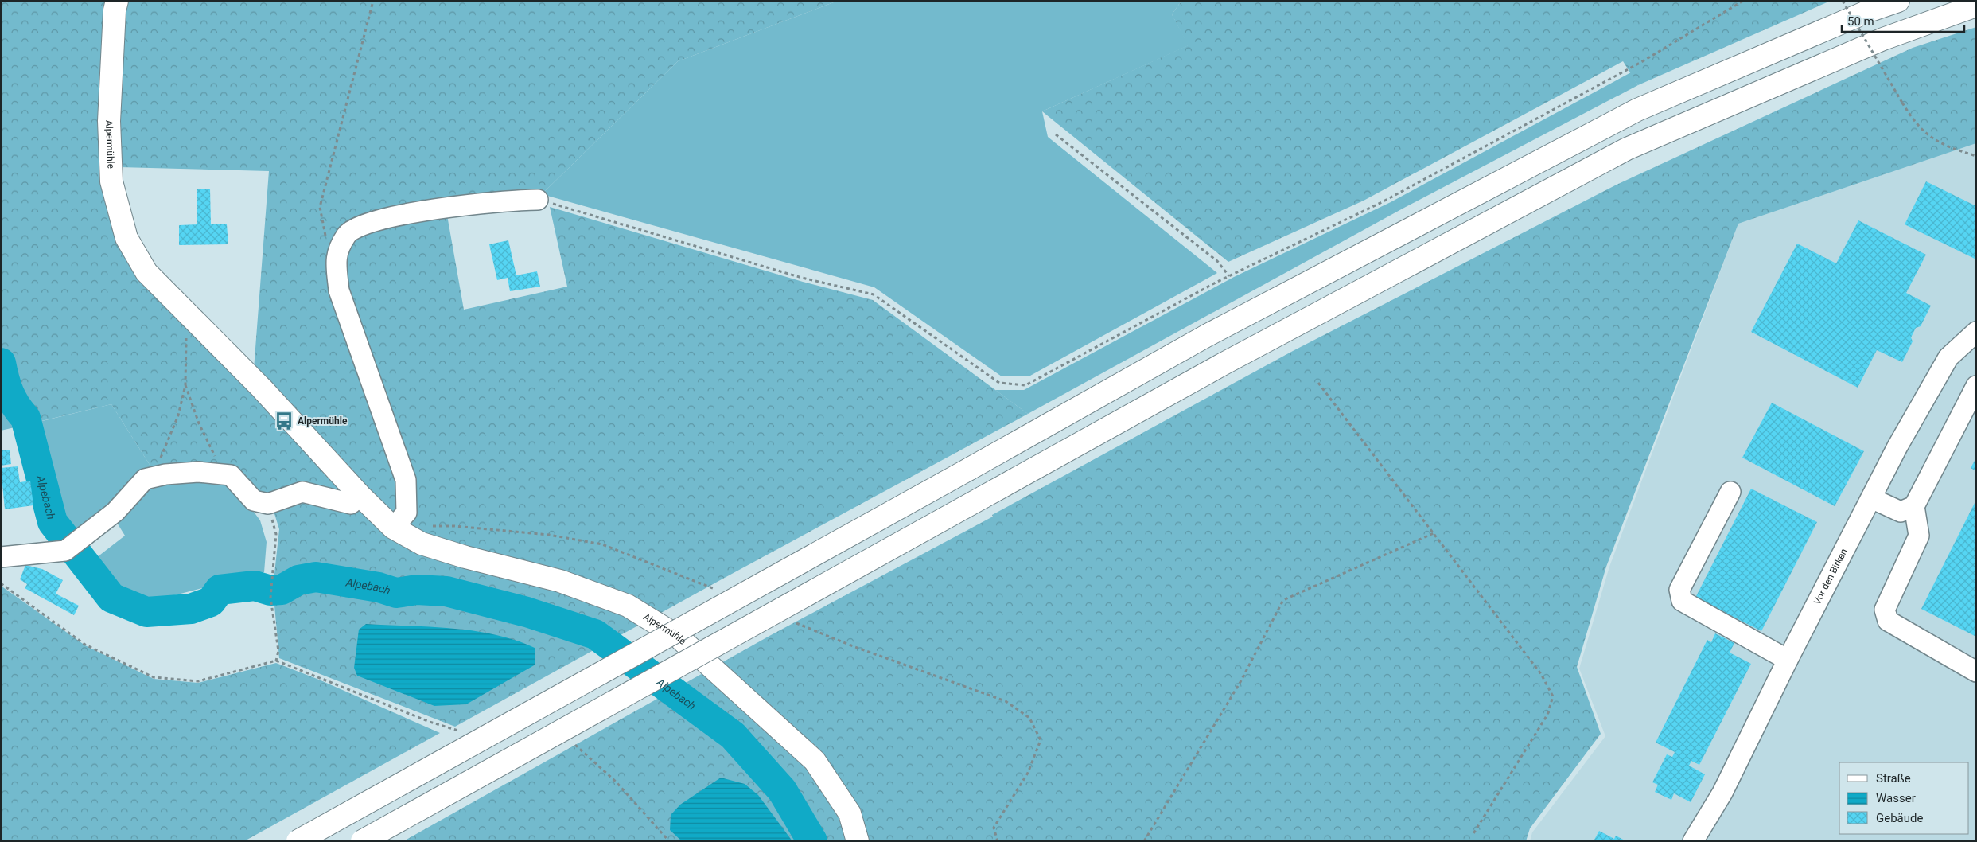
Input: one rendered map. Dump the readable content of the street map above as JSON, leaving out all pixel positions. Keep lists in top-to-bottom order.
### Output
{
  "streets": {
    "main road": ["Alpermühle"],
    "street": ["Vor den Birken"]
  },
  "water": ["Alpebach"],
  "places": {
    "bus stop": ["Alpermühle"]
  },
  "legend": ["Straße", "Wasser", "Gebäude"],
  "scale_bar": "50 m"
}
